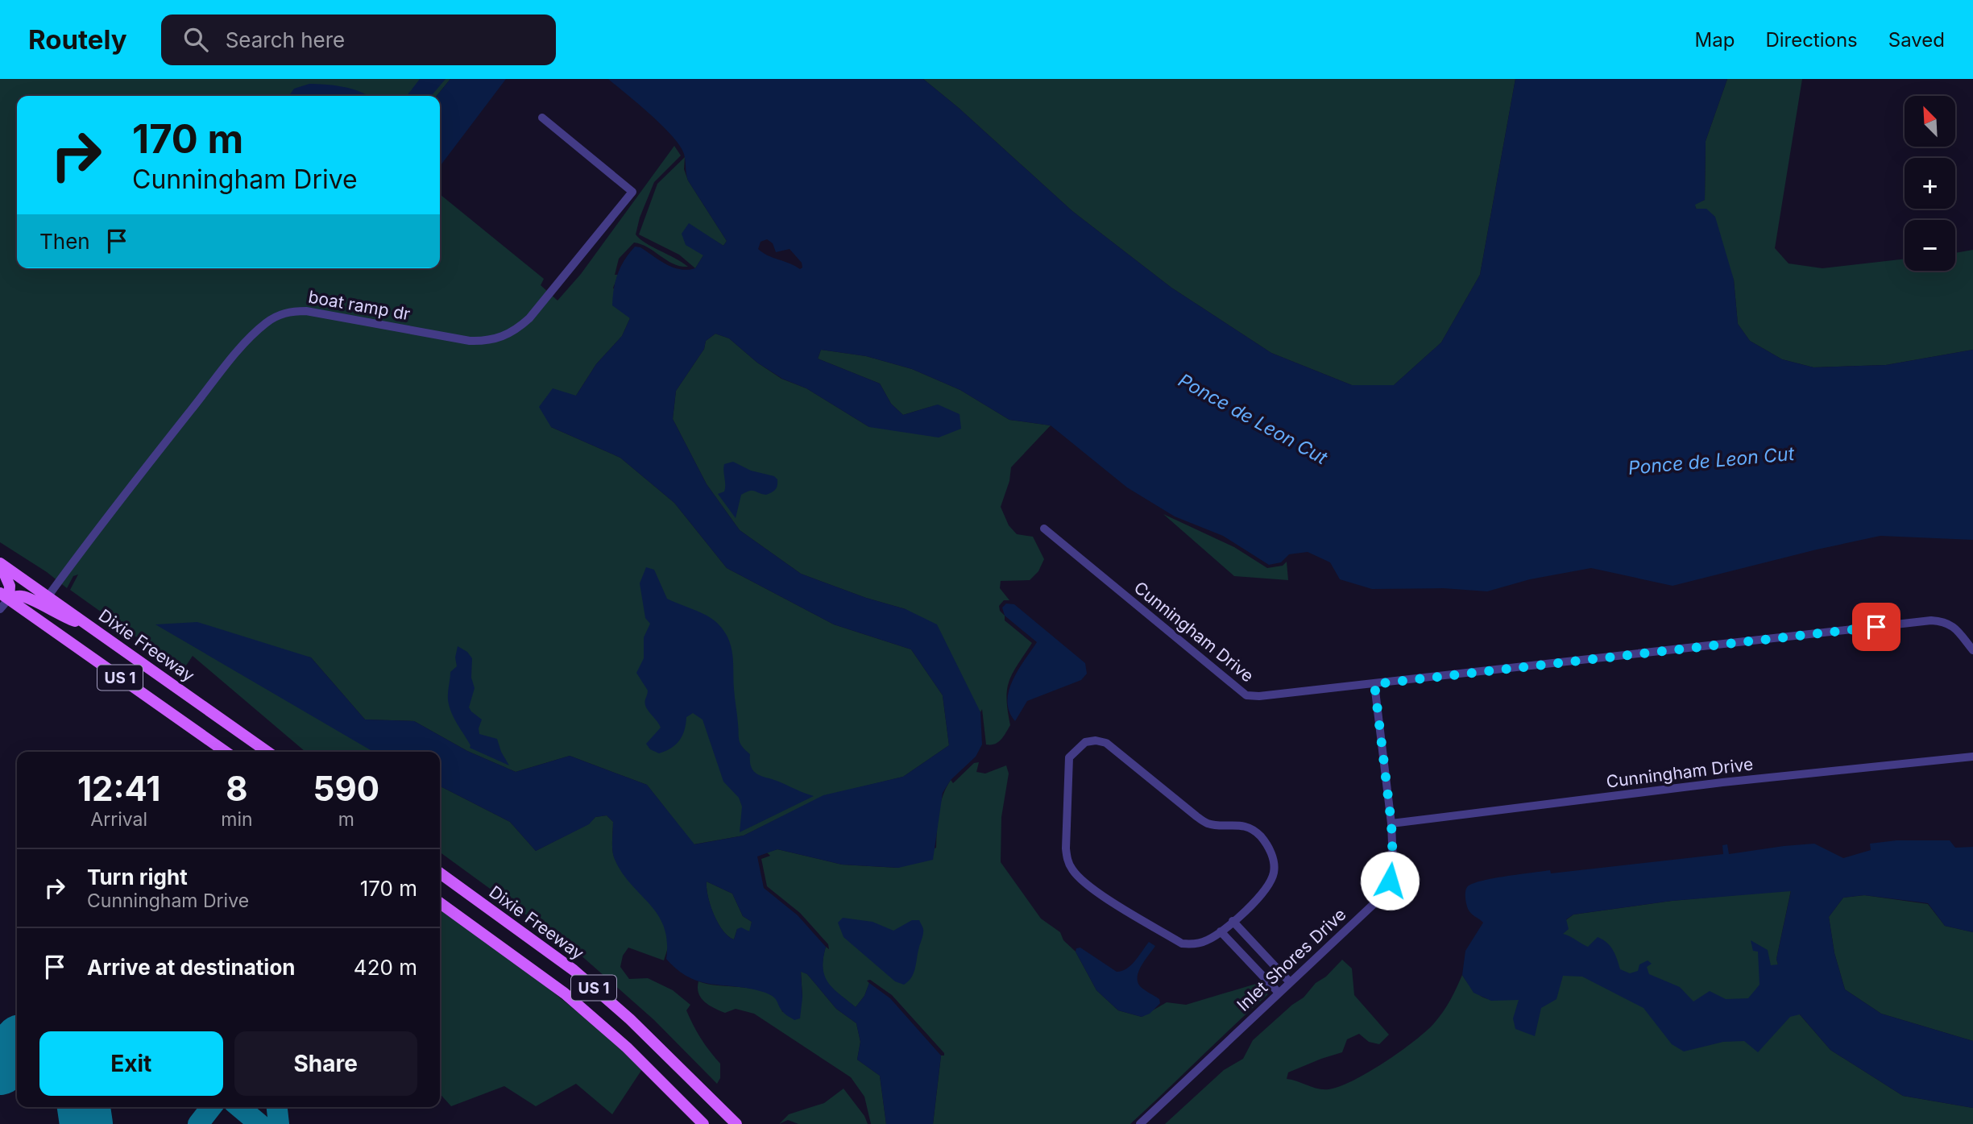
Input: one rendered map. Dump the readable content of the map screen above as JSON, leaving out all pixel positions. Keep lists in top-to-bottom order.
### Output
{
  "streets": {
    "main road": ["Dixie Freeway", "US 1"],
    "street": ["boat ramp dr", "Cunningham Drive", "Inlet Shores Drive"]
  },
  "crossings": [
    ["boat ramp dr", "Dixie Freeway"],
    ["Cunningham Drive", "Inlet Shores Drive"]
  ],
  "water": ["Ponce de Leon Cut"],
  "north": "top left",
  "page": {
    "header": "Routely",
    "search": "Search here",
    "nav": ["Map", "Directions", "Saved"],
    "map_buttons": ["+", "−"],
    "turn": ["170 m", "Cunningham Drive"],
    "then": "Then",
    "eta": [
      "12:41",
      "Arrival",
      "8",
      "min",
      "590",
      "m"
    ],
    "list": [
      {
        "name": "Turn right",
        "note": "Cunningham Drive",
        "value": "170 m"
      },
      {
        "name": "Arrive at destination",
        "value": "420 m"
      }
    ],
    "buttons": ["Exit", "Share"]
  }
}
